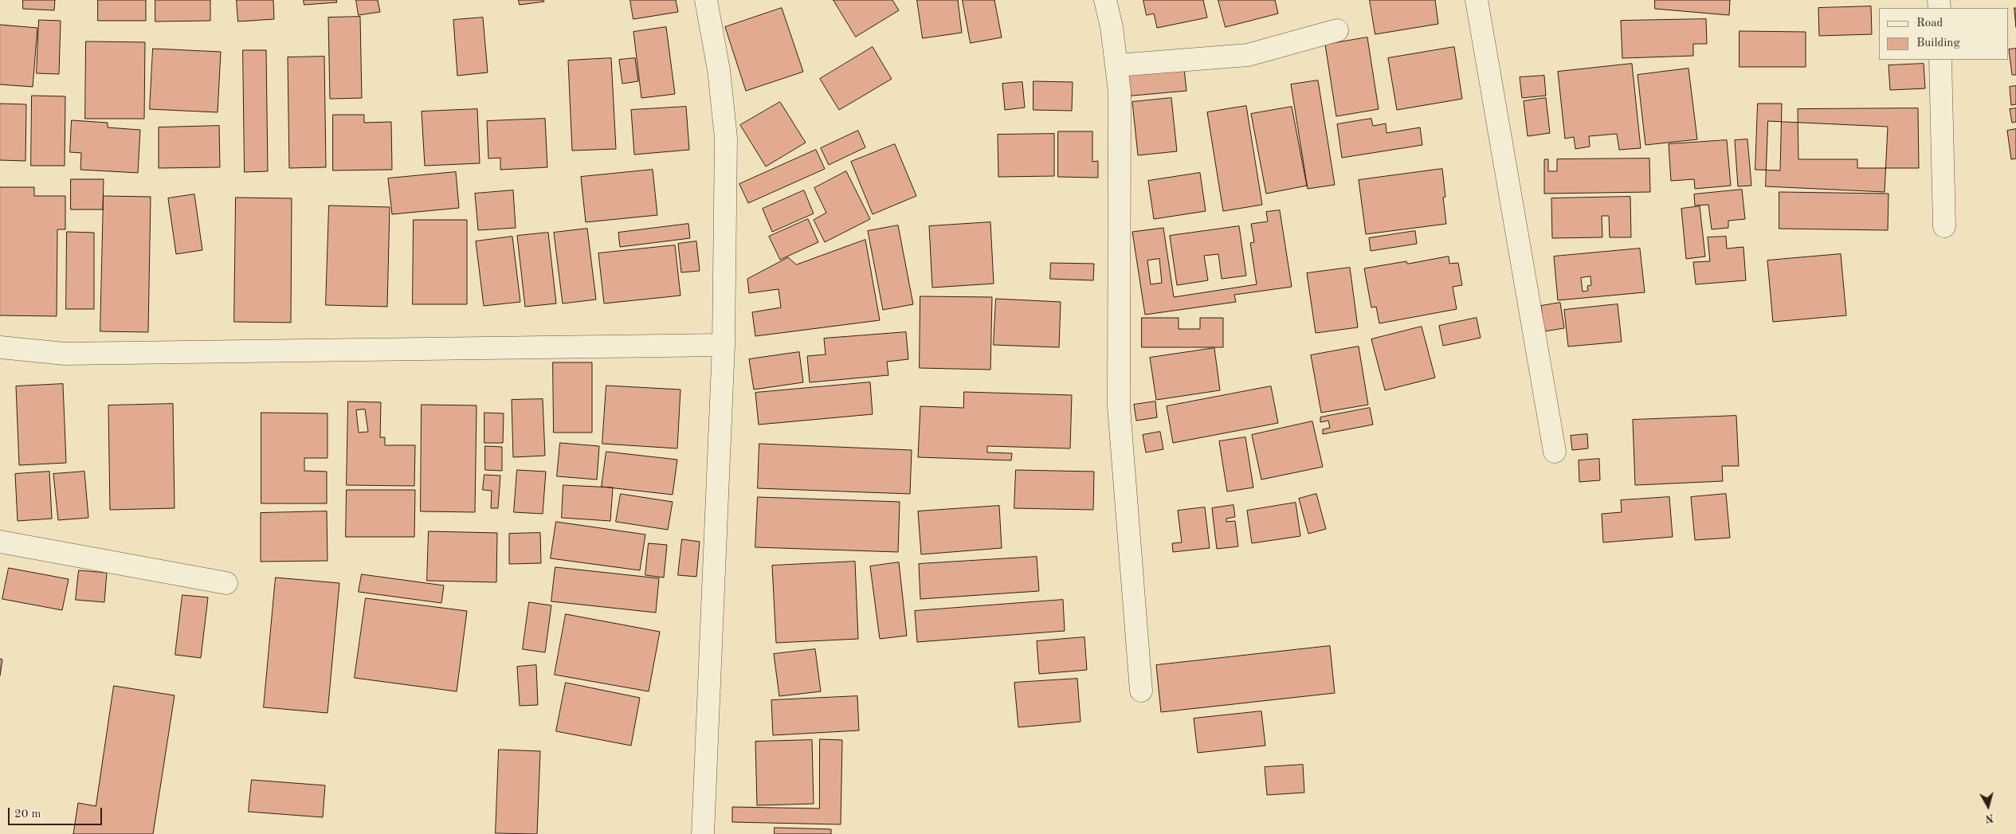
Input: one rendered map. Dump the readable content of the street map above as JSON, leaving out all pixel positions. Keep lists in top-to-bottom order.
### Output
{
  "legend": ["Road", "Building"],
  "scale_bar": "20 m",
  "north": "bottom"
}
